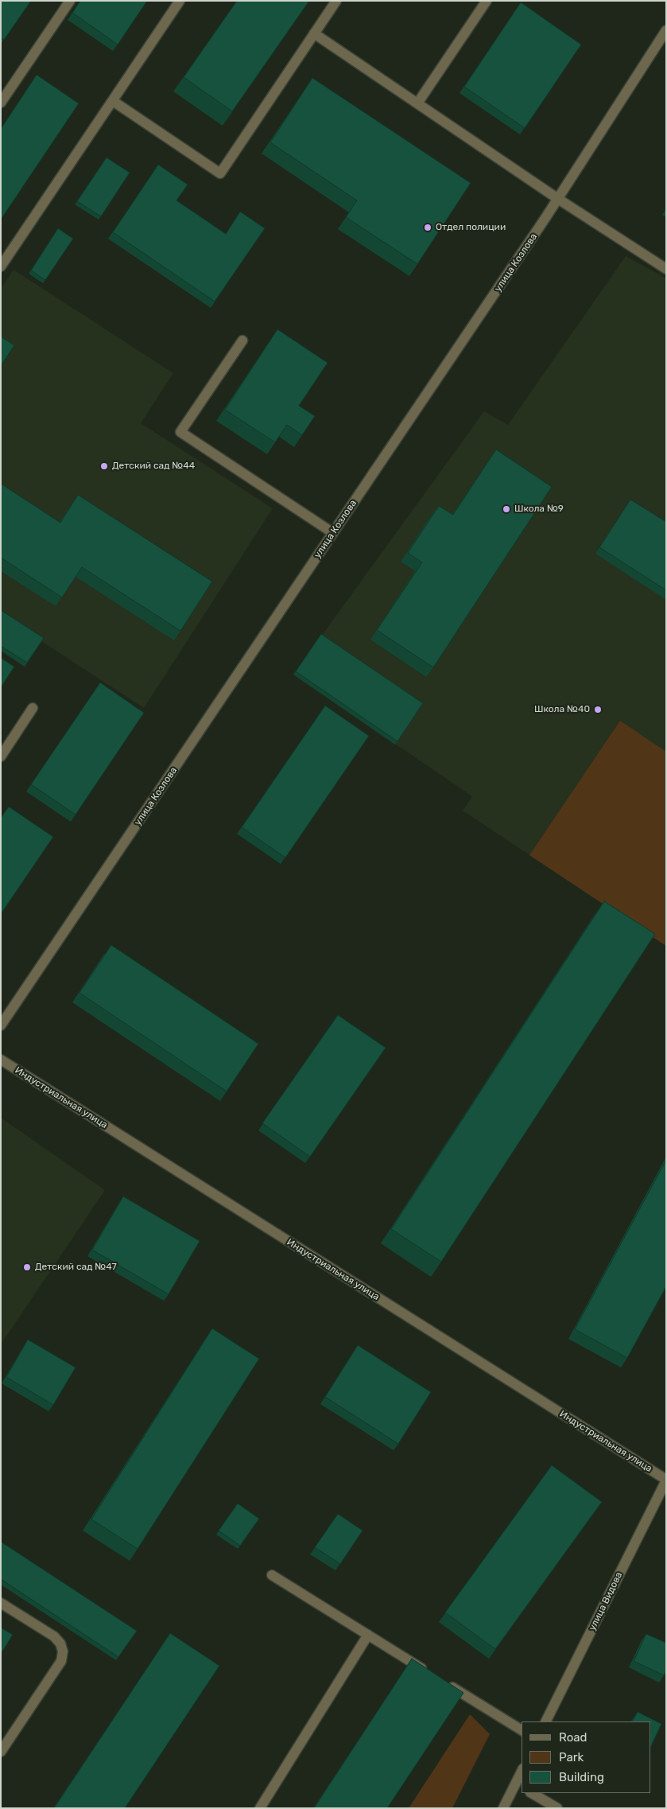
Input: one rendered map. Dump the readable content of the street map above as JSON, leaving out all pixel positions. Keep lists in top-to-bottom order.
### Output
{
  "streets": {
    "street": ["улица Козлова", "Индустриальная улица", "улица Видова"]
  },
  "crossings": [
    ["Индустриальная улица", "улица Видова"]
  ],
  "places": [
    "Отдел полиции",
    "Детский сад №44",
    "Школа №9",
    "Школа №40",
    "Детский сад №47"
  ],
  "legend": ["Road", "Park", "Building"]
}
